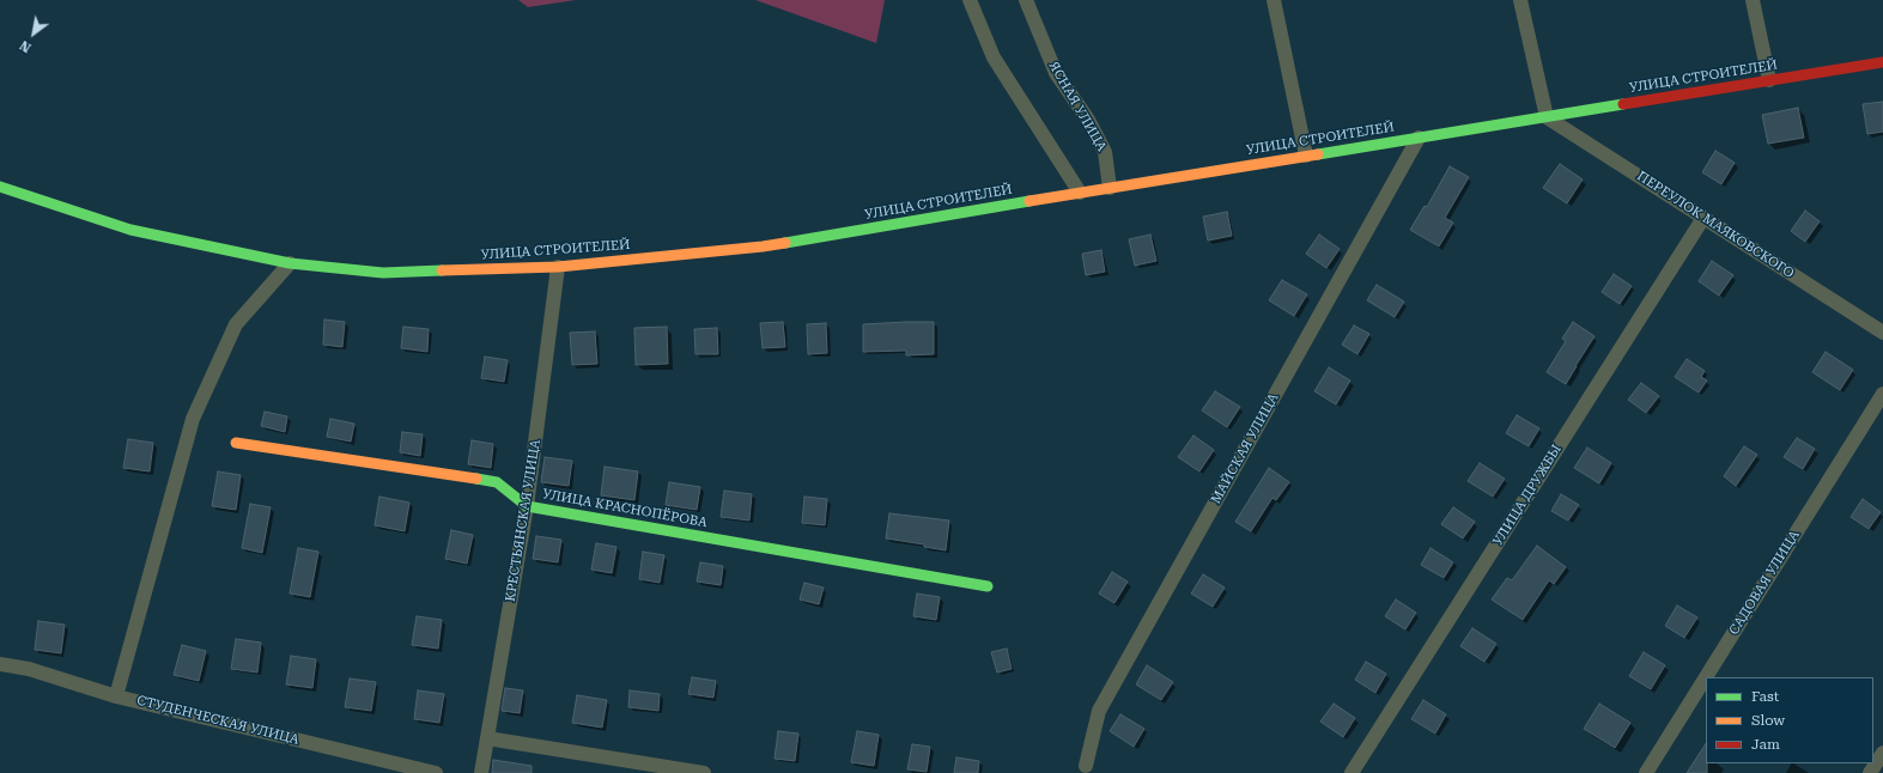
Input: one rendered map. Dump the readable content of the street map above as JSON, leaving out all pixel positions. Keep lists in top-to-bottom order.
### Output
{
  "streets": {
    "street": [
      "УЛИЦА СТРОИТЕЛЕЙ",
      "ЯСНАЯ УЛИЦА",
      "ПЕРЕУЛОК МАЯКОВСКОГО",
      "МАЙСКАЯ УЛИЦА",
      "УЛИЦА ДРУЖБЫ",
      "УЛИЦА КРАСНОПЁРОВА",
      "КРЕСТЬЯНСКАЯ УЛИЦА",
      "САДОВАЯ УЛИЦА",
      "СТУДЕНЧЕСКАЯ УЛИЦА"
    ]
  },
  "crossings": [
    ["УЛИЦА СТРОИТЕЛЕЙ", "ЯСНАЯ УЛИЦА"],
    ["УЛИЦА СТРОИТЕЛЕЙ", "ПЕРЕУЛОК МАЯКОВСКОГО"],
    ["УЛИЦА СТРОИТЕЛЕЙ", "МАЙСКАЯ УЛИЦА"],
    ["УЛИЦА СТРОИТЕЛЕЙ", "КРЕСТЬЯНСКАЯ УЛИЦА"],
    ["ПЕРЕУЛОК МАЯКОВСКОГО", "УЛИЦА ДРУЖБЫ"],
    ["УЛИЦА КРАСНОПЁРОВА", "КРЕСТЬЯНСКАЯ УЛИЦА"]
  ],
  "legend": ["Fast", "Slow", "Jam"],
  "north": "bottom left"
}
